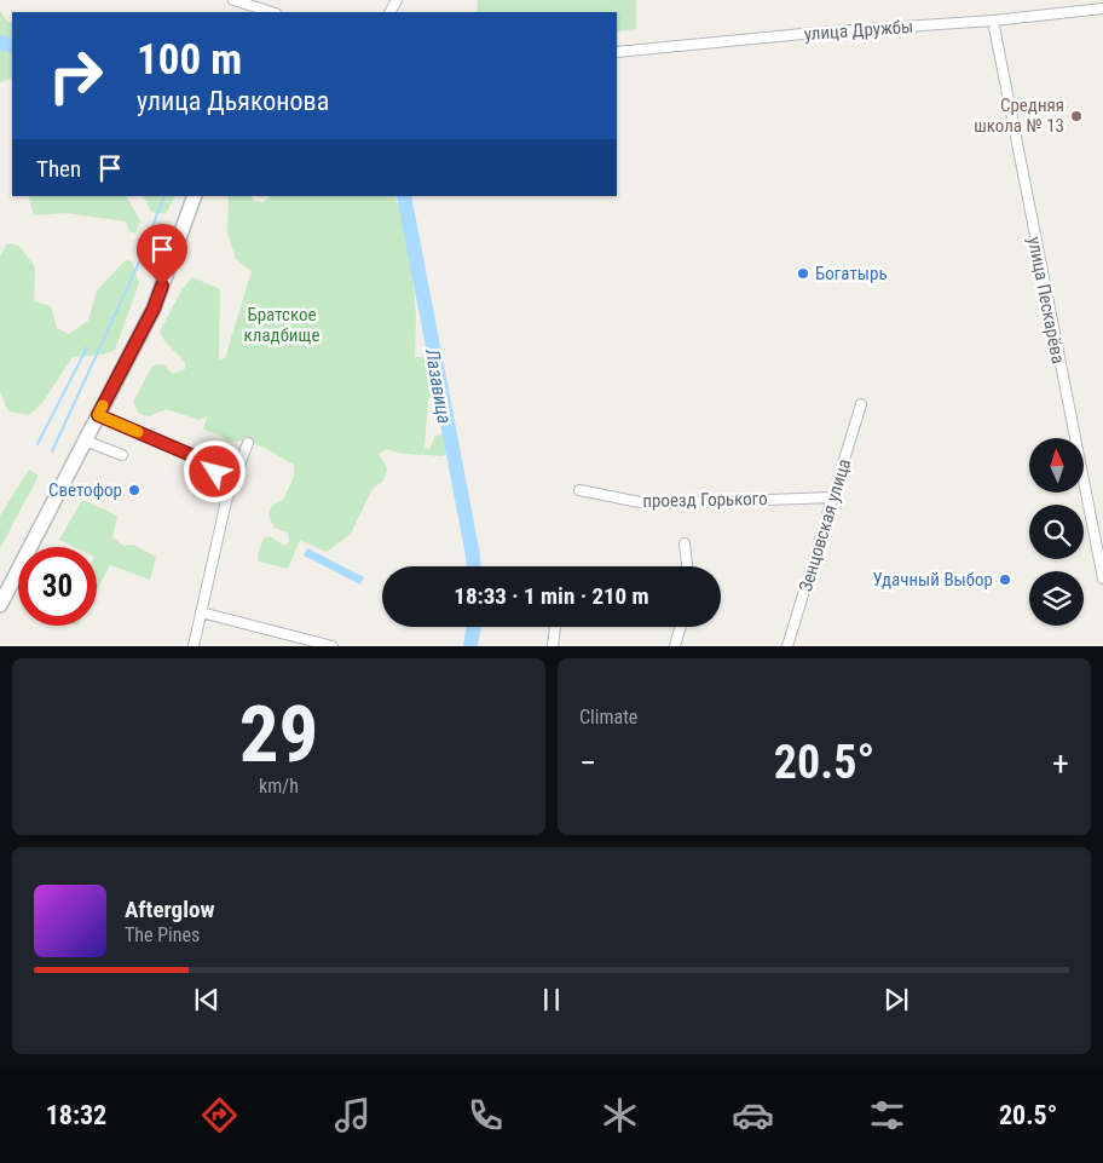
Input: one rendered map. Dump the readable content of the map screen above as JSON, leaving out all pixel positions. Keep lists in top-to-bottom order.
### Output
{
  "streets": {
    "street": [
      "улица Дружбы",
      "улица Пескарёва",
      "проезд Горького",
      "Зенцовская улица"
    ]
  },
  "crossings": [
    ["улица Дружбы", "улица Пескарёва"],
    ["проезд Горького", "Зенцовская улица"]
  ],
  "water": ["Лазавица"],
  "parks": ["Братское кладбище"],
  "places": [
    "Средняя школа № 13",
    "Богатырь",
    "Светофор",
    "Удачный Выбор"
  ],
  "north": "top",
  "page": {
    "turn": ["100 m", "улица Дьяконова"],
    "then": "Then",
    "limit": "30",
    "trip": "18:33 · 1 min · 210 m",
    "tile": [
      ["29", "km/h"],
      "Climate"
    ],
    "heat": ["−", "20.5°", "+"],
    "song": ["Afterglow", "The Pines"],
    "tabs": ["18:32", "20.5°"]
  }
}
